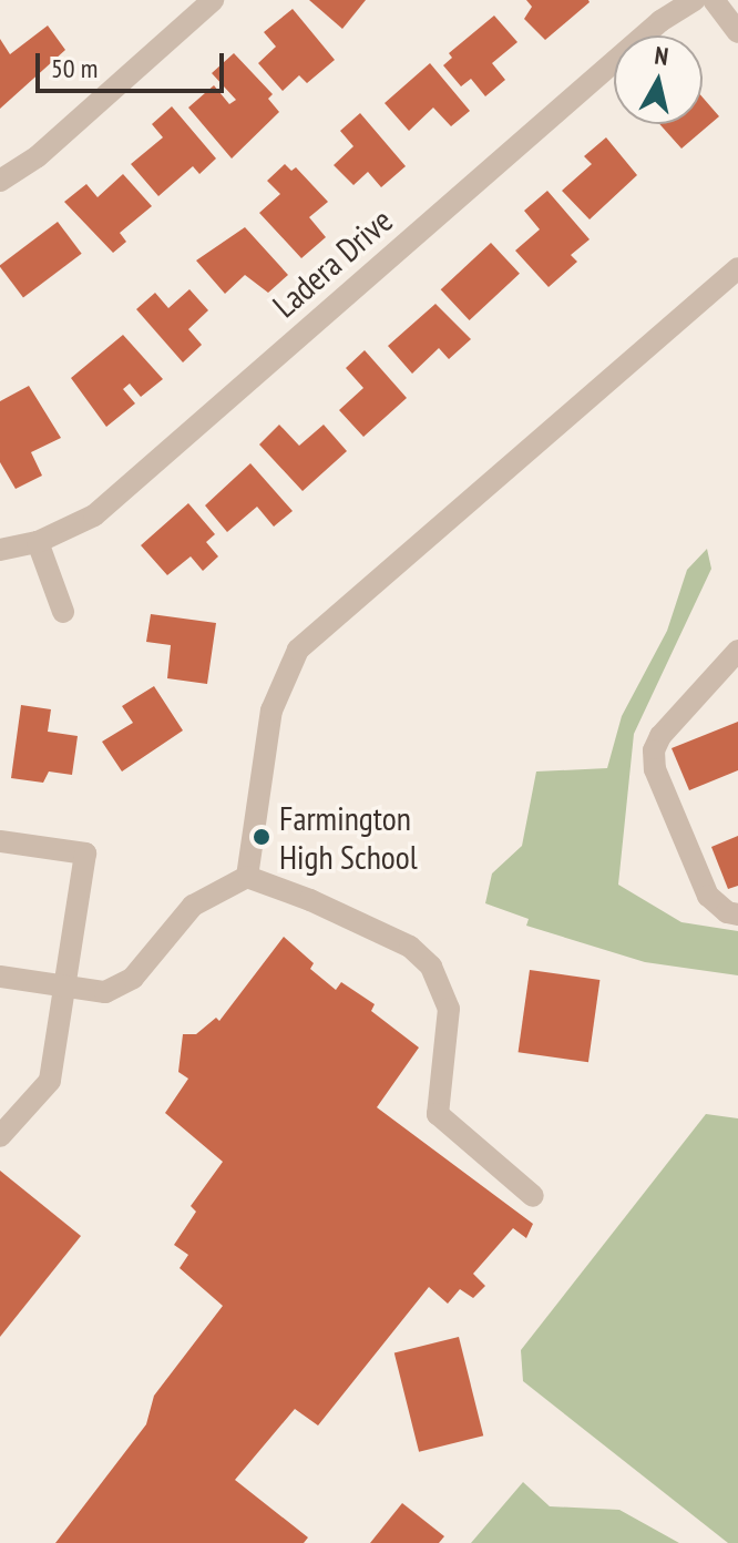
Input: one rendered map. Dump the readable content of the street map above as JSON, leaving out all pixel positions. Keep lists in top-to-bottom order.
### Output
{
  "streets": {
    "street": ["Ladera Drive"]
  },
  "places": ["Farmington High School"],
  "scale_bar": "50 m",
  "north": "top"
}
